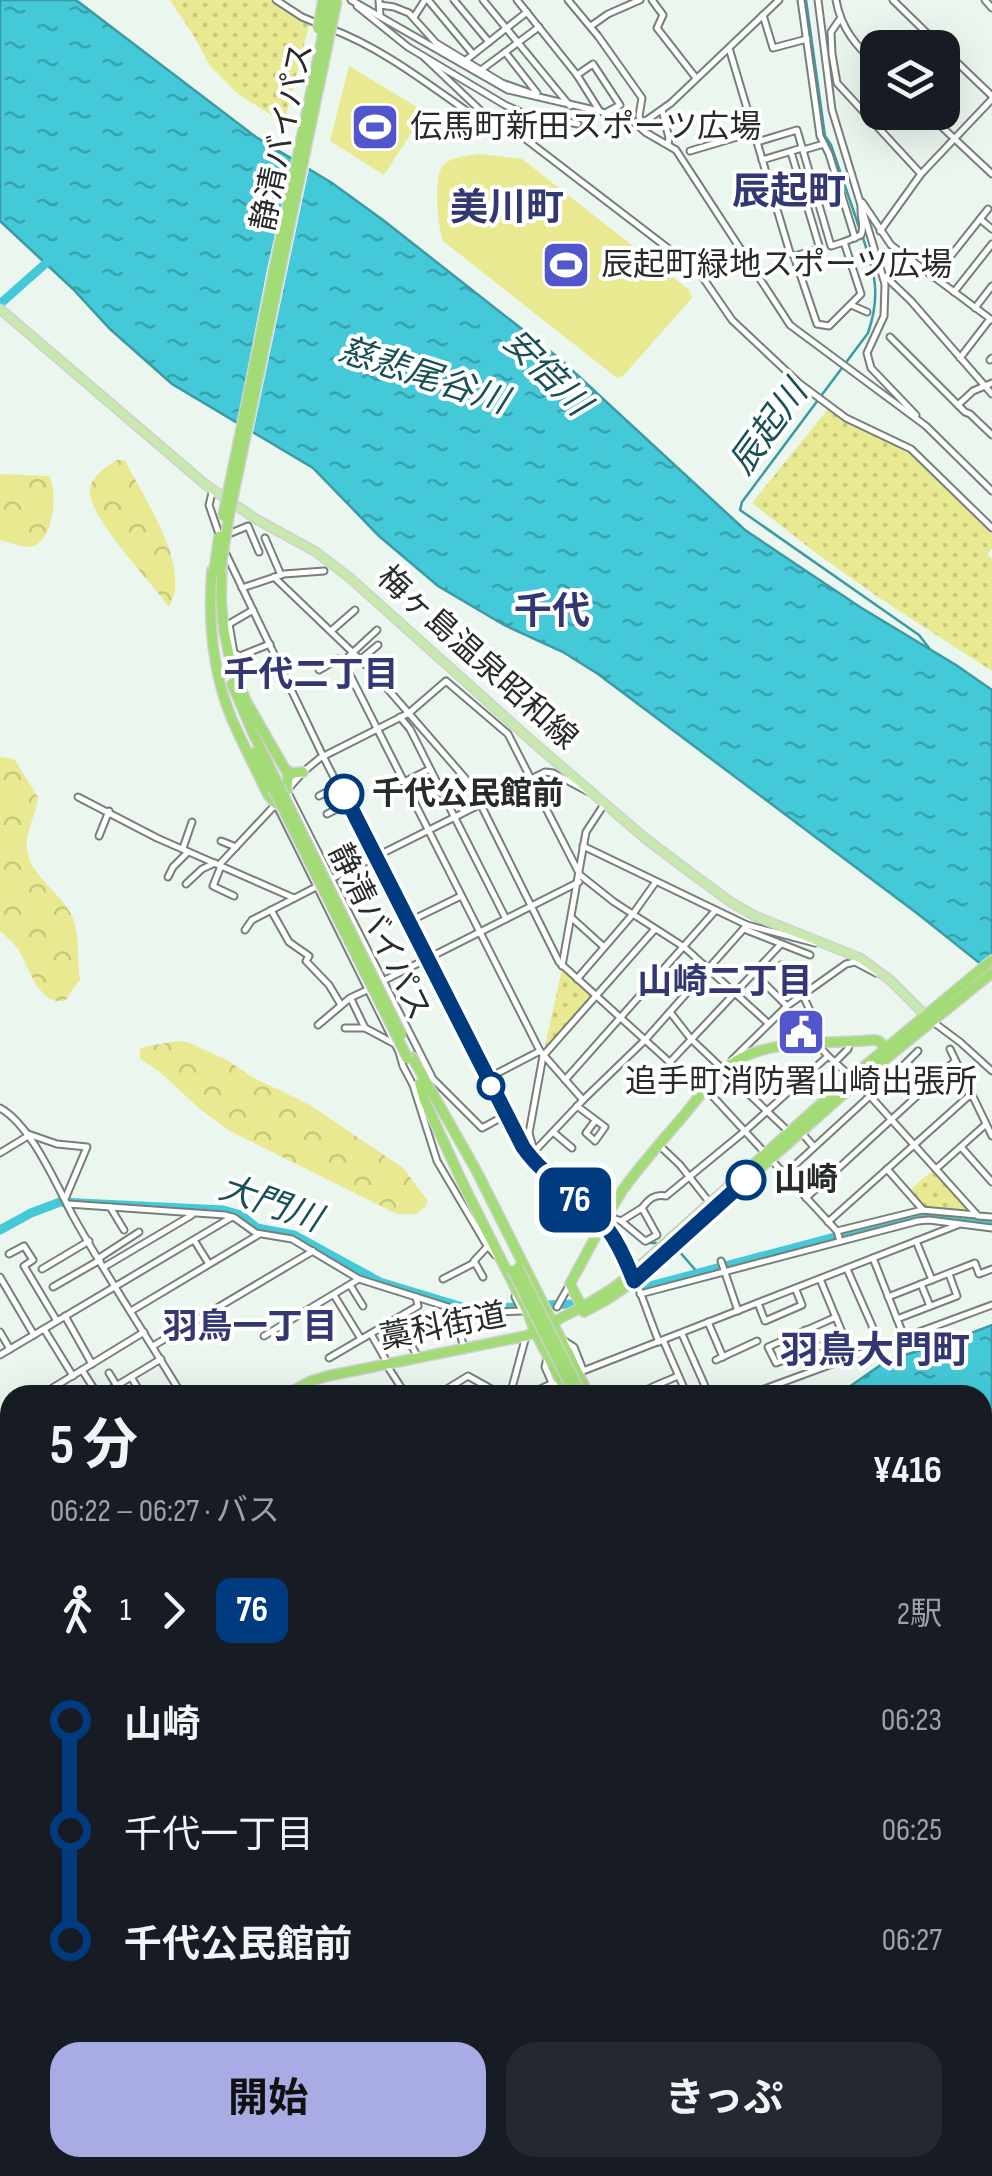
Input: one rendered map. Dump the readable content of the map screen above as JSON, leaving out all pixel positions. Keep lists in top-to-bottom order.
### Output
{
  "streets": {
    "highway": ["静清バイパス", "藁科街道"],
    "main road": ["梅ヶ島温泉昭和線"]
  },
  "districts": [
    "辰起町",
    "美川町",
    "千代",
    "千代二丁目",
    "山崎二丁目",
    "羽鳥一丁目",
    "羽鳥大門町"
  ],
  "water": [
    "安倍川",
    "慈悲尾谷川",
    "辰起川",
    "大門川"
  ],
  "places": {
    "sports": ["伝馬町新田スポーツ広場", "辰起町緑地スポーツ広場"],
    "other": ["千代公民館前", "山崎"],
    "public building": ["追手町消防署山崎出張所"]
  },
  "lines": ["bus line 76"],
  "page": {
    "on_map": "76",
    "heading": ["5 分", "06:22 – 06:27 · バス", "¥416"],
    "legs": ["1", "76", "2駅"],
    "list": [
      {
        "name": "山崎",
        "value": "06:23"
      },
      {
        "name": "千代一丁目",
        "value": "06:25"
      },
      {
        "name": "千代公民館前",
        "value": "06:27"
      }
    ],
    "buttons": ["開始", "きっぷ"]
  }
}
